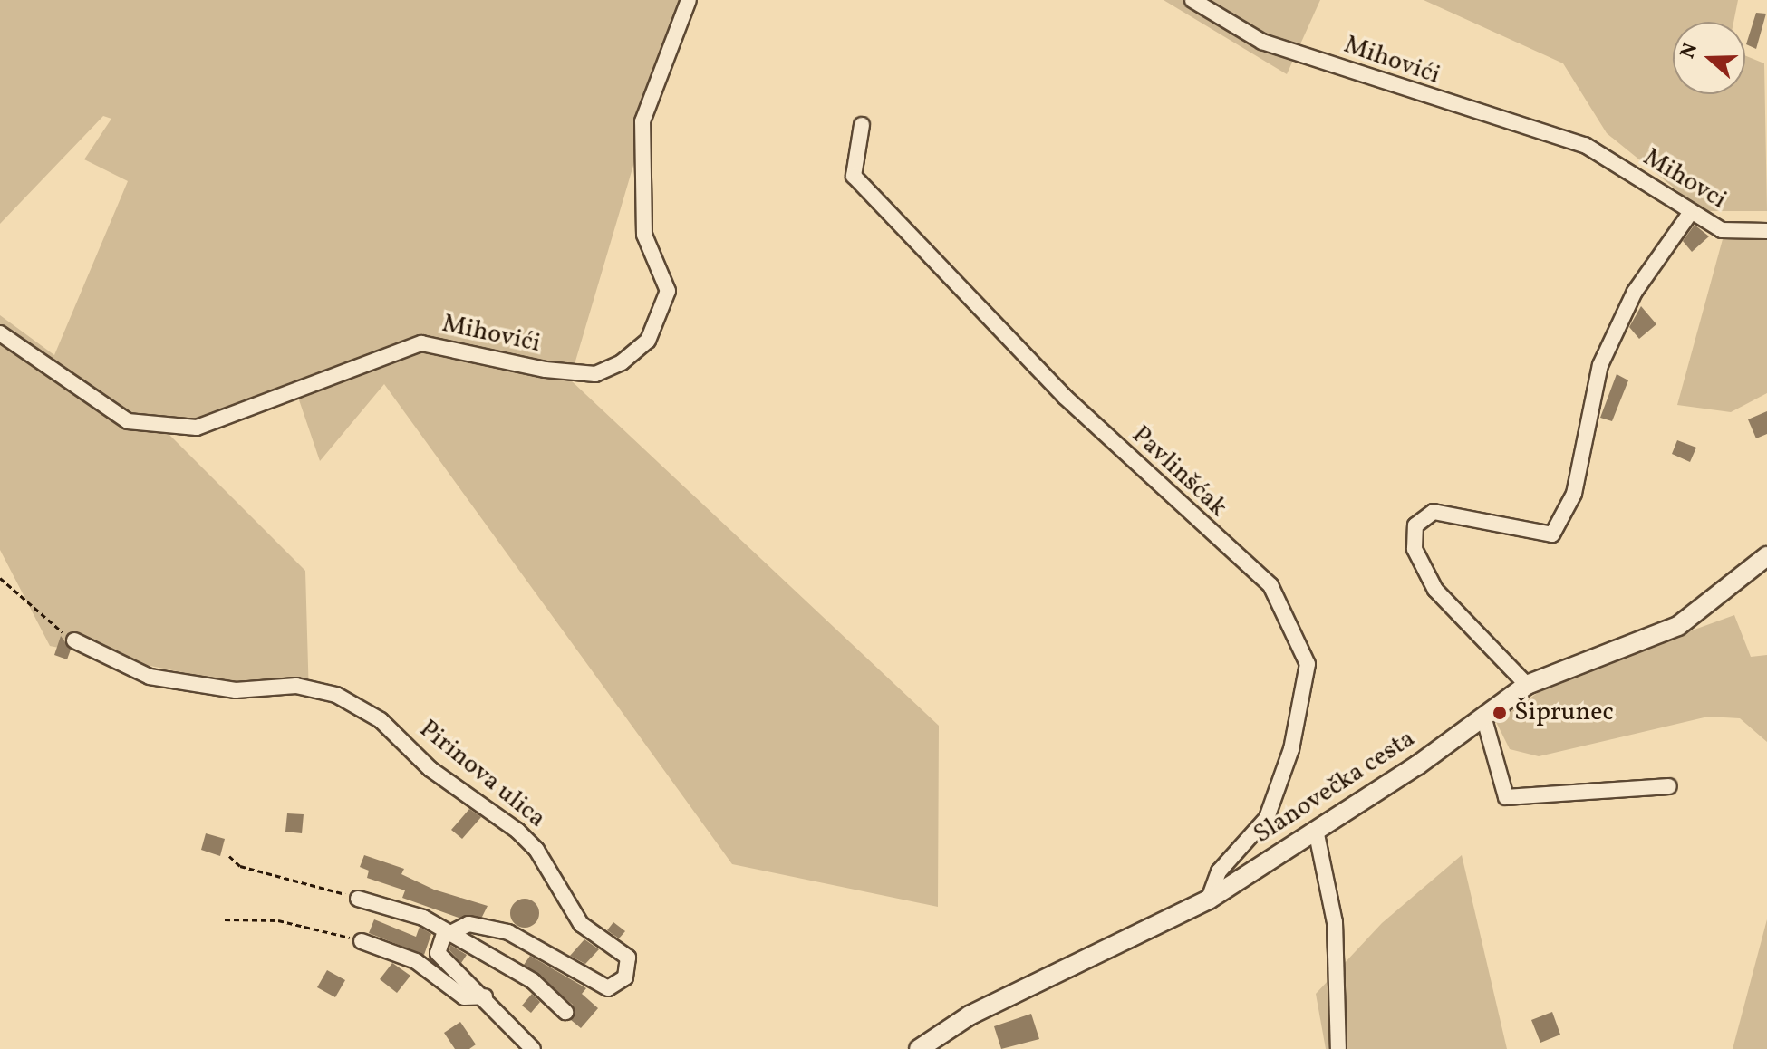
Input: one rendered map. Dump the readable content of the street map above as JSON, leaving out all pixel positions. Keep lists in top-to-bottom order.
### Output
{
  "streets": {
    "street": [
      "Mihovići",
      "Mihovci",
      "Pavlinšćak",
      "Pirinova ulica",
      "Slanovečka cesta"
    ]
  },
  "crossings": [
    ["Mihovići", "Mihovci"],
    ["Pavlinšćak", "Slanovečka cesta"]
  ],
  "places": ["Šiprunec"],
  "north": "left"
}
